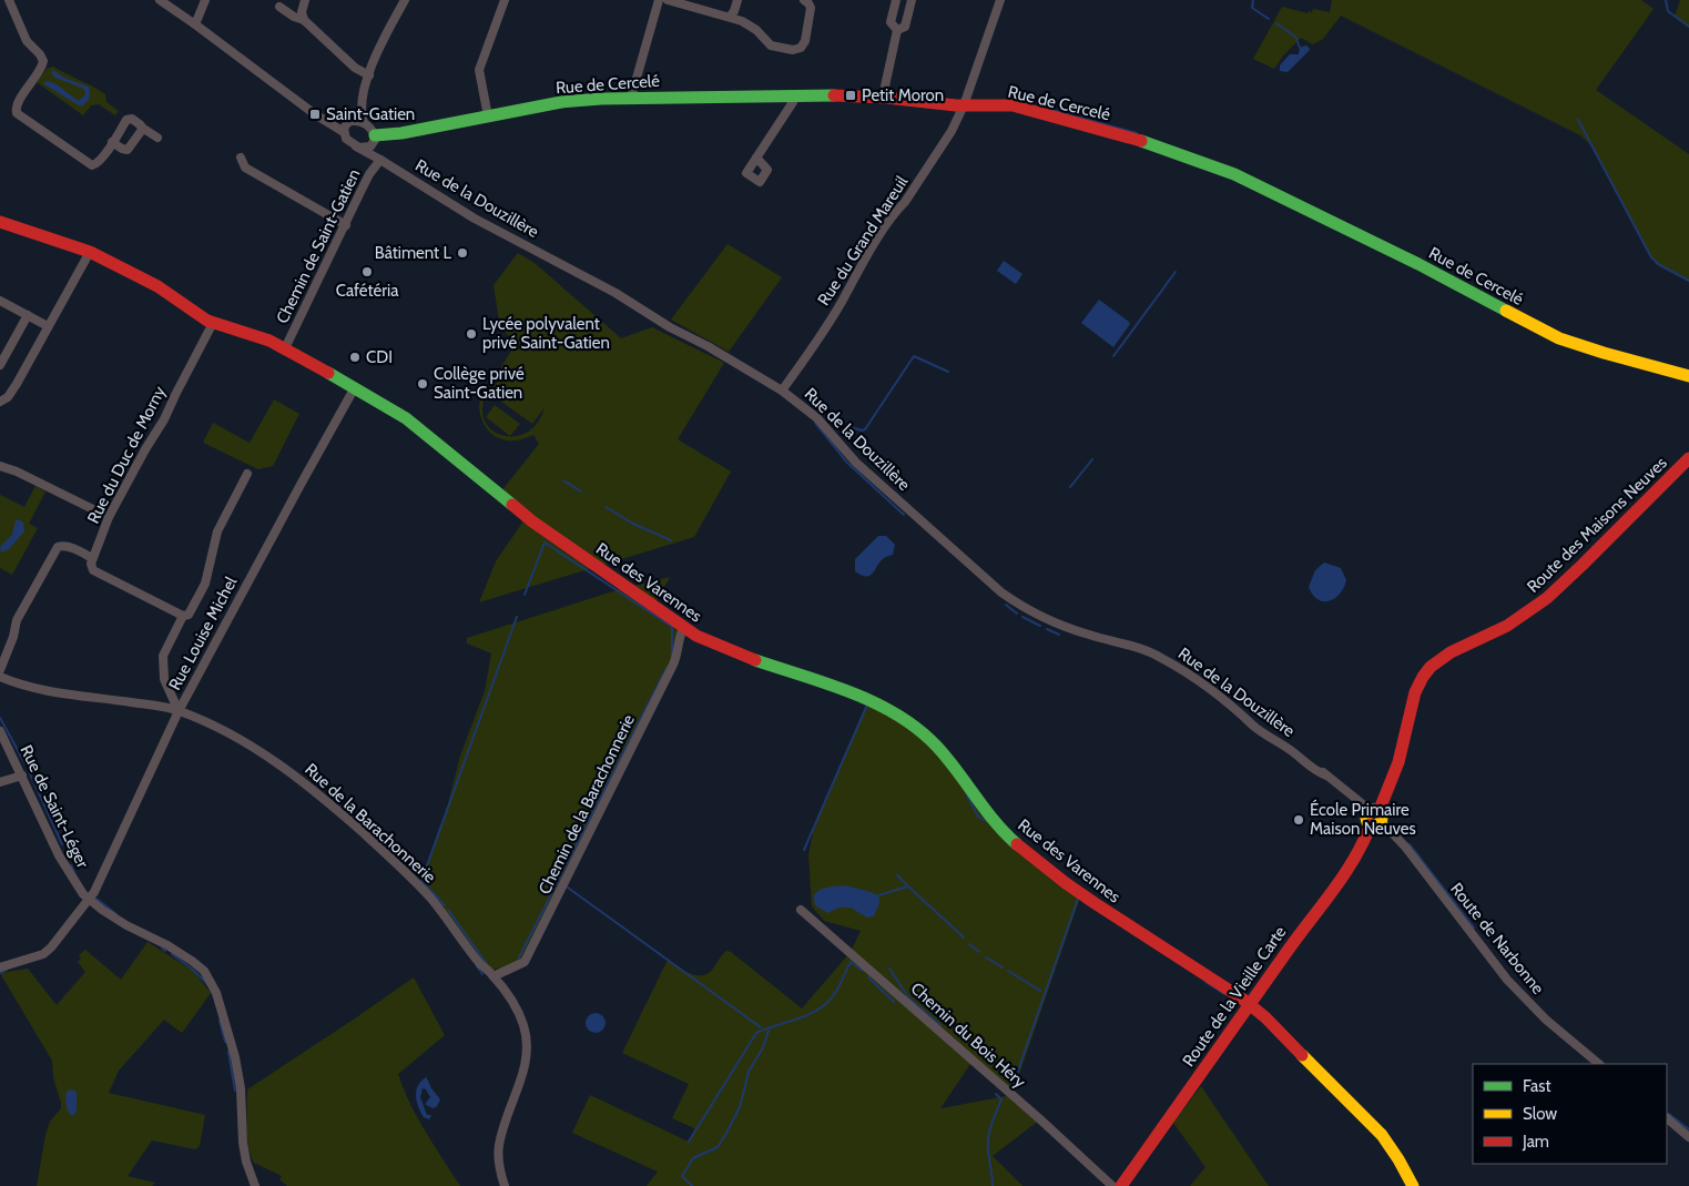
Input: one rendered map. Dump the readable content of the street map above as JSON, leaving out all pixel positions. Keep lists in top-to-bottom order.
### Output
{
  "streets": {
    "street": [
      "Rue de Cercelé",
      "Rue de la Douzillère",
      "Rue du Grand Mareuil",
      "Chemin de Saint-Gatien",
      "Rue du Duc de Morny",
      "Route des Maisons Neuves",
      "Rue des Varennes",
      "Rue Louise Michel",
      "Chemin de la Barachonnerie",
      "Rue de Saint-Léger",
      "Rue de la Barachonnerie",
      "Route de Narbonne",
      "Route de la Vieille Carte",
      "Chemin du Bois Héry"
    ]
  },
  "crossings": [
    ["Rue de Cercelé", "Rue de la Douzillère"],
    ["Rue de Cercelé", "Rue du Grand Mareuil"],
    ["Rue de la Douzillère", "Rue du Grand Mareuil"],
    ["Rue de la Douzillère", "Chemin de Saint-Gatien"],
    ["Rue de la Douzillère", "Route des Maisons Neuves"],
    ["Rue de la Douzillère", "Route de Narbonne"],
    ["Rue de la Douzillère", "Route de la Vieille Carte"],
    ["Chemin de Saint-Gatien", "Rue des Varennes"],
    ["Rue du Duc de Morny", "Rue des Varennes"],
    ["Route des Maisons Neuves", "Route de Narbonne"],
    ["Route des Maisons Neuves", "Route de la Vieille Carte"],
    ["Rue des Varennes", "Rue Louise Michel"],
    ["Rue des Varennes", "Chemin de la Barachonnerie"],
    ["Rue des Varennes", "Route de la Vieille Carte"],
    ["Rue Louise Michel", "Rue de Saint-Léger"],
    ["Rue Louise Michel", "Rue de la Barachonnerie"],
    ["Chemin de la Barachonnerie", "Rue de la Barachonnerie"],
    ["Route de Narbonne", "Route de la Vieille Carte"]
  ],
  "places": {
    "transit": ["Petit Moron", "Saint-Gatien"],
    "other": [
      "Bâtiment L",
      "Cafétéria",
      "Lycée polyvalent privé Saint-Gatien",
      "CDI",
      "Collège privé Saint-Gatien",
      "École Primaire Maison Neuves"
    ]
  },
  "legend": ["Fast", "Slow", "Jam"]
}
